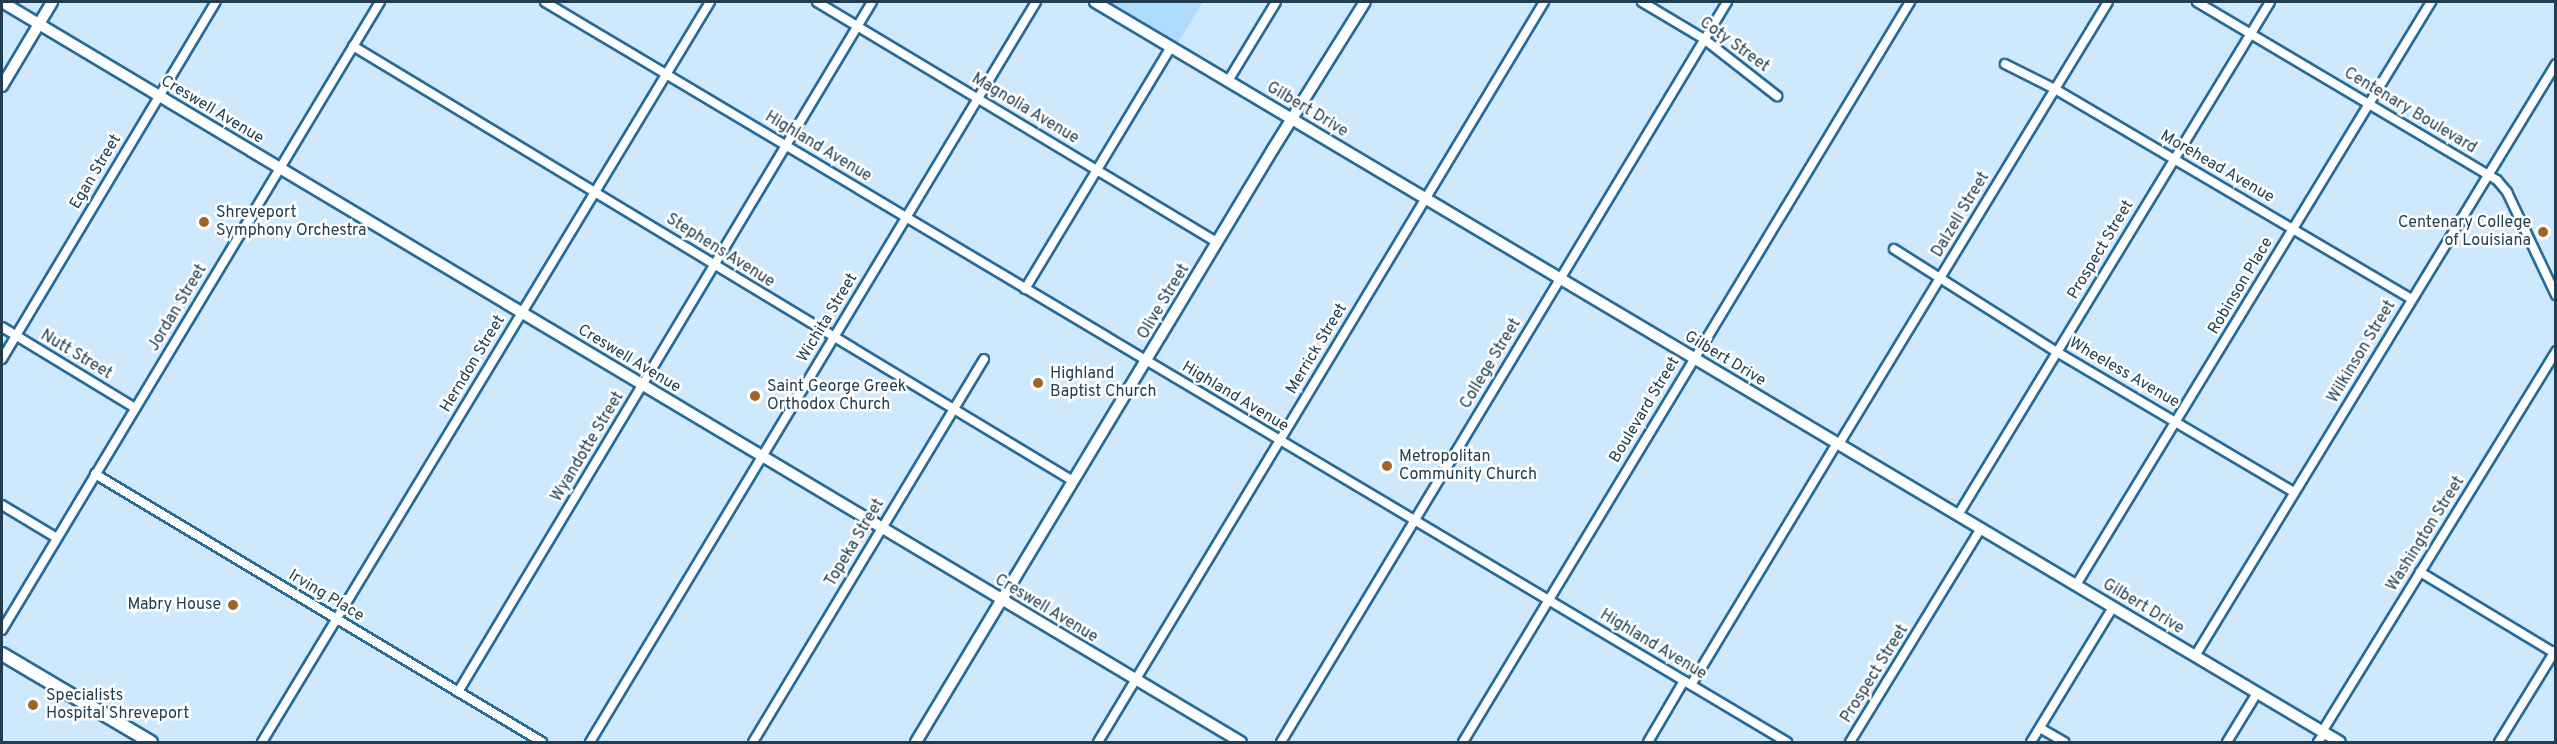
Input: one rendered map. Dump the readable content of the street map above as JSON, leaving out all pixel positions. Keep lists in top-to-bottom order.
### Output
{
  "streets": {
    "street": [
      "Coty Street",
      "Magnolia Avenue",
      "Creswell Avenue",
      "Gilbert Drive",
      "Centenary Boulevard",
      "Highland Avenue",
      "Morehead Avenue",
      "Egan Street",
      "Dalzell Street",
      "Prospect Street",
      "Stephens Avenue",
      "Robinson Place",
      "Olive Street",
      "Jordan Street",
      "Wichita Street",
      "Merrick Street",
      "Wilkinson Street",
      "Nutt Street",
      "Herndon Street",
      "College Street",
      "Wheeless Avenue",
      "Boulevard Street",
      "Wyandotte Street",
      "Washington Street",
      "Topeka Street",
      "Irving Place"
    ]
  },
  "crossings": [
    ["Coty Street", "College Street"],
    ["Magnolia Avenue", "Olive Street"],
    ["Magnolia Avenue", "Wichita Street"],
    ["Magnolia Avenue", "Wyandotte Street"],
    ["Creswell Avenue", "Egan Street"],
    ["Creswell Avenue", "Olive Street"],
    ["Creswell Avenue", "Jordan Street"],
    ["Creswell Avenue", "Wichita Street"],
    ["Creswell Avenue", "Merrick Street"],
    ["Creswell Avenue", "Herndon Street"],
    ["Creswell Avenue", "Wyandotte Street"],
    ["Creswell Avenue", "Topeka Street"],
    ["Gilbert Drive", "Dalzell Street"],
    ["Gilbert Drive", "Prospect Street"],
    ["Gilbert Drive", "Robinson Place"],
    ["Gilbert Drive", "Olive Street"],
    ["Gilbert Drive", "Merrick Street"],
    ["Gilbert Drive", "Wilkinson Street"],
    ["Gilbert Drive", "College Street"],
    ["Gilbert Drive", "Boulevard Street"],
    ["Gilbert Drive", "Washington Street"],
    ["Centenary Boulevard", "Prospect Street"],
    ["Centenary Boulevard", "Robinson Place"],
    ["Centenary Boulevard", "Wilkinson Street"],
    ["Highland Avenue", "Dalzell Street"],
    ["Highland Avenue", "Olive Street"],
    ["Highland Avenue", "Wichita Street"],
    ["Highland Avenue", "Merrick Street"],
    ["Highland Avenue", "Herndon Street"],
    ["Highland Avenue", "College Street"],
    ["Highland Avenue", "Boulevard Street"],
    ["Highland Avenue", "Wyandotte Street"],
    ["Morehead Avenue", "Dalzell Street"],
    ["Morehead Avenue", "Prospect Street"],
    ["Morehead Avenue", "Robinson Place"],
    ["Morehead Avenue", "Wilkinson Street"],
    ["Egan Street", "Nutt Street"],
    ["Dalzell Street", "Wheeless Avenue"],
    ["Prospect Street", "Wheeless Avenue"],
    ["Stephens Avenue", "Olive Street"],
    ["Stephens Avenue", "Jordan Street"],
    ["Stephens Avenue", "Wichita Street"],
    ["Stephens Avenue", "Herndon Street"],
    ["Stephens Avenue", "Wyandotte Street"],
    ["Stephens Avenue", "Topeka Street"],
    ["Robinson Place", "Wheeless Avenue"],
    ["Jordan Street", "Nutt Street"],
    ["Jordan Street", "Irving Place"],
    ["Wilkinson Street", "Wheeless Avenue"],
    ["Herndon Street", "Irving Place"],
    ["Wyandotte Street", "Irving Place"]
  ],
  "places": [
    "Shreveport Symphony Orchestra",
    "Centenary College of Louisiana",
    "Highland Baptist Church",
    "Saint George Greek Orthodox Church",
    "Metropolitan Community Church",
    "Mabry House",
    "Specialists Hospital Shreveport"
  ]
}
